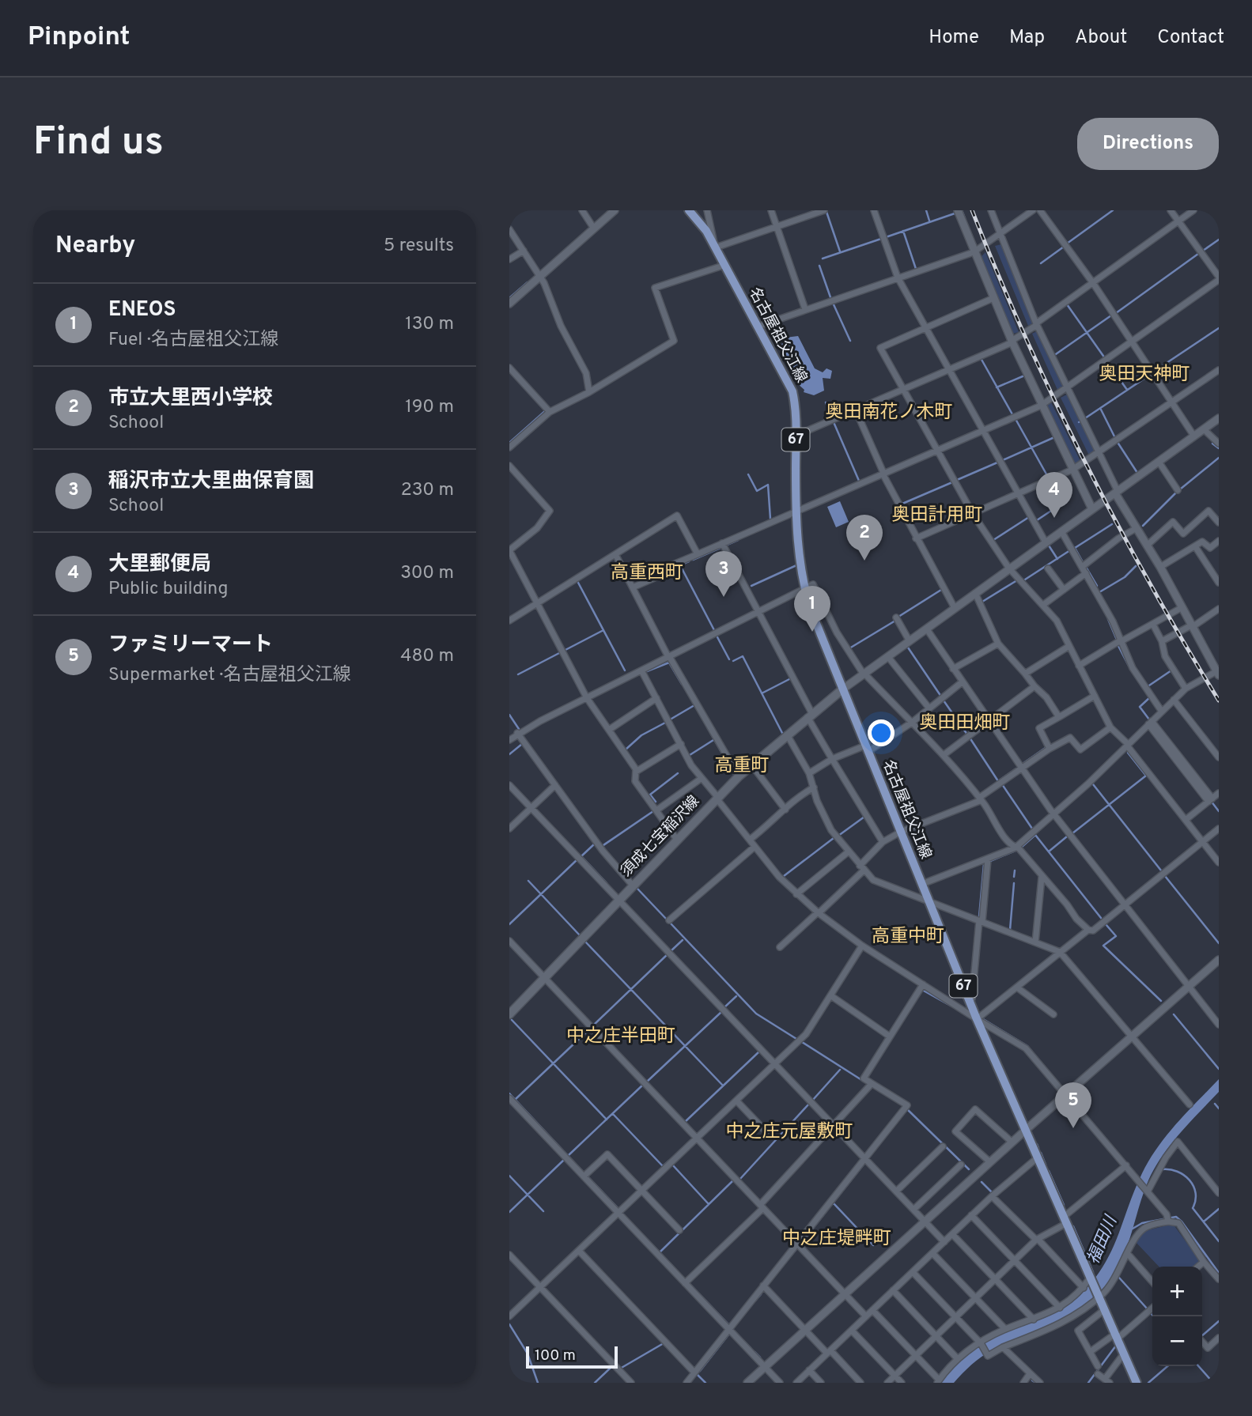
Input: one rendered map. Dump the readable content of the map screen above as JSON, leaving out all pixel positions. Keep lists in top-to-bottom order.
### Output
{
  "streets": {
    "main road": ["名古屋祖父江線", "67", "須成七宝稲沢線"]
  },
  "crossings": [
    ["名古屋祖父江線", "須成七宝稲沢線"]
  ],
  "districts": [
    "奥田天神町",
    "奥田南花ノ木町",
    "奥田計用町",
    "高重西町",
    "奥田田畑町",
    "高重町",
    "高重中町",
    "中之庄半田町",
    "中之庄元屋敷町",
    "中之庄堤畔町"
  ],
  "water": ["福田川"],
  "scale_bar": "100 m",
  "page": {
    "header": "Pinpoint",
    "nav": [
      "Home",
      "Map",
      "About",
      "Contact"
    ],
    "buttons": "Directions",
    "title": "Find us",
    "heading": ["Nearby", "5 results"],
    "list": [
      {
        "mark": "1",
        "name": "ENEOS",
        "note": "Fuel · 名古屋祖父江線",
        "value": "130 m"
      },
      {
        "mark": "2",
        "name": "市立大里西小学校",
        "note": "School",
        "value": "190 m"
      },
      {
        "mark": "3",
        "name": "稲沢市立大里曲保育園",
        "note": "School",
        "value": "230 m"
      },
      {
        "mark": "4",
        "name": "大里郵便局",
        "note": "Public building",
        "value": "300 m"
      },
      {
        "mark": "5",
        "name": "ファミリーマート",
        "note": "Supermarket · 名古屋祖父江線",
        "value": "480 m"
      }
    ],
    "pins": [
      "4",
      "2",
      "3",
      "1",
      "5"
    ],
    "map_buttons": ["+", "−"],
    "scale": "100 m"
  }
}
